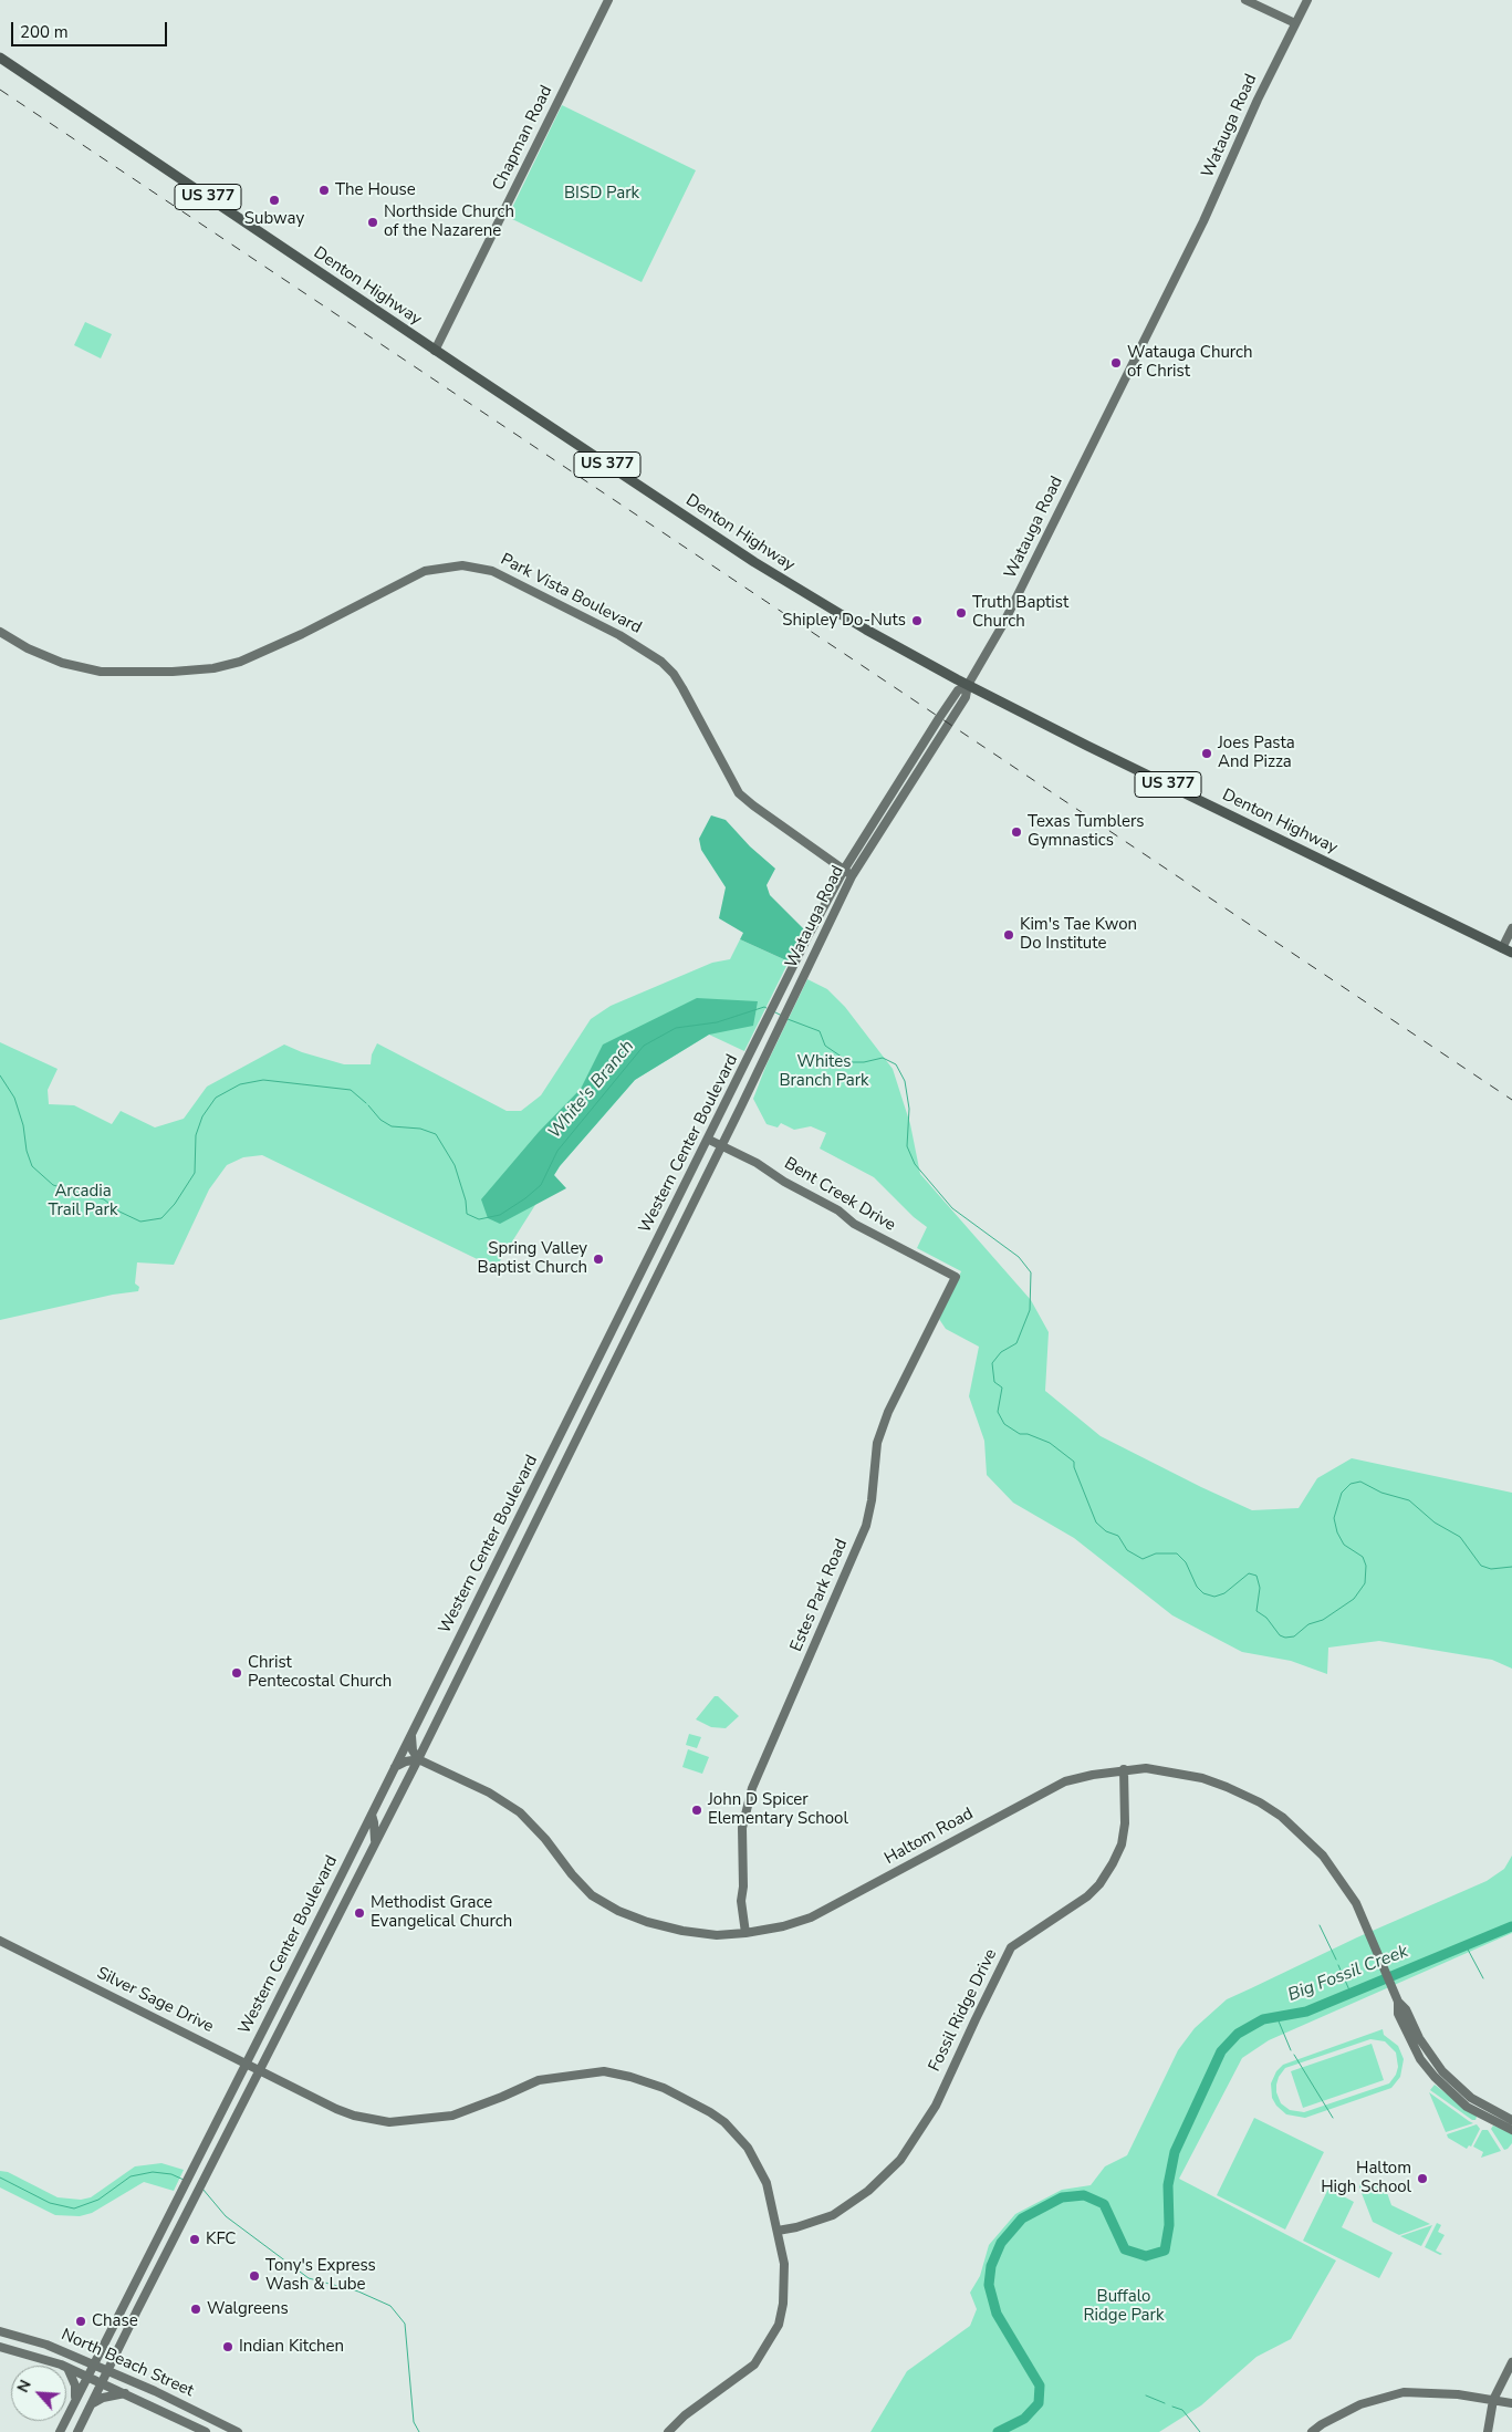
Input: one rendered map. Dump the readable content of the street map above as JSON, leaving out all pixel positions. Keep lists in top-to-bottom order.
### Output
{
  "streets": {
    "main road": [
      "Watauga Road",
      "Chapman Road",
      "US 377",
      "Denton Highway",
      "Park Vista Boulevard",
      "Western Center Boulevard",
      "Bent Creek Drive",
      "Estes Park Road",
      "Haltom Road",
      "Silver Sage Drive",
      "Fossil Ridge Drive",
      "North Beach Street"
    ]
  },
  "crossings": [
    ["Watauga Road", "Denton Highway"],
    ["Watauga Road", "Park Vista Boulevard"],
    ["Watauga Road", "Western Center Boulevard"],
    ["Watauga Road", "Bent Creek Drive"],
    ["Chapman Road", "Denton Highway"],
    ["Denton Highway", "Western Center Boulevard"],
    ["Park Vista Boulevard", "Western Center Boulevard"],
    ["Western Center Boulevard", "Bent Creek Drive"],
    ["Western Center Boulevard", "Haltom Road"],
    ["Western Center Boulevard", "Silver Sage Drive"],
    ["Western Center Boulevard", "North Beach Street"],
    ["Bent Creek Drive", "Estes Park Road"],
    ["Estes Park Road", "Haltom Road"],
    ["Haltom Road", "Fossil Ridge Drive"],
    ["Silver Sage Drive", "Fossil Ridge Drive"]
  ],
  "water": ["White's Branch", "Big Fossil Creek"],
  "parks": [
    "BISD Park",
    "Whites Branch Park",
    "Arcadia Trail Park",
    "Buffalo Ridge Park"
  ],
  "places": [
    "The House",
    "Subway",
    "Northside Church of the Nazarene",
    "Watauga Church of Christ",
    "Truth Baptist Church",
    "Shipley Do-Nuts",
    "Joes Pasta And Pizza",
    "Texas Tumblers Gymnastics",
    "Kim's Tae Kwon Do Institute",
    "Spring Valley Baptist Church",
    "Christ Pentecostal Church",
    "John D Spicer Elementary School",
    "Methodist Grace Evangelical Church",
    "Haltom High School",
    "KFC",
    "Tony's Express Wash & Lube",
    "Walgreens",
    "Chase",
    "Indian Kitchen"
  ],
  "scale_bar": "200 m",
  "north": "top left"
}
